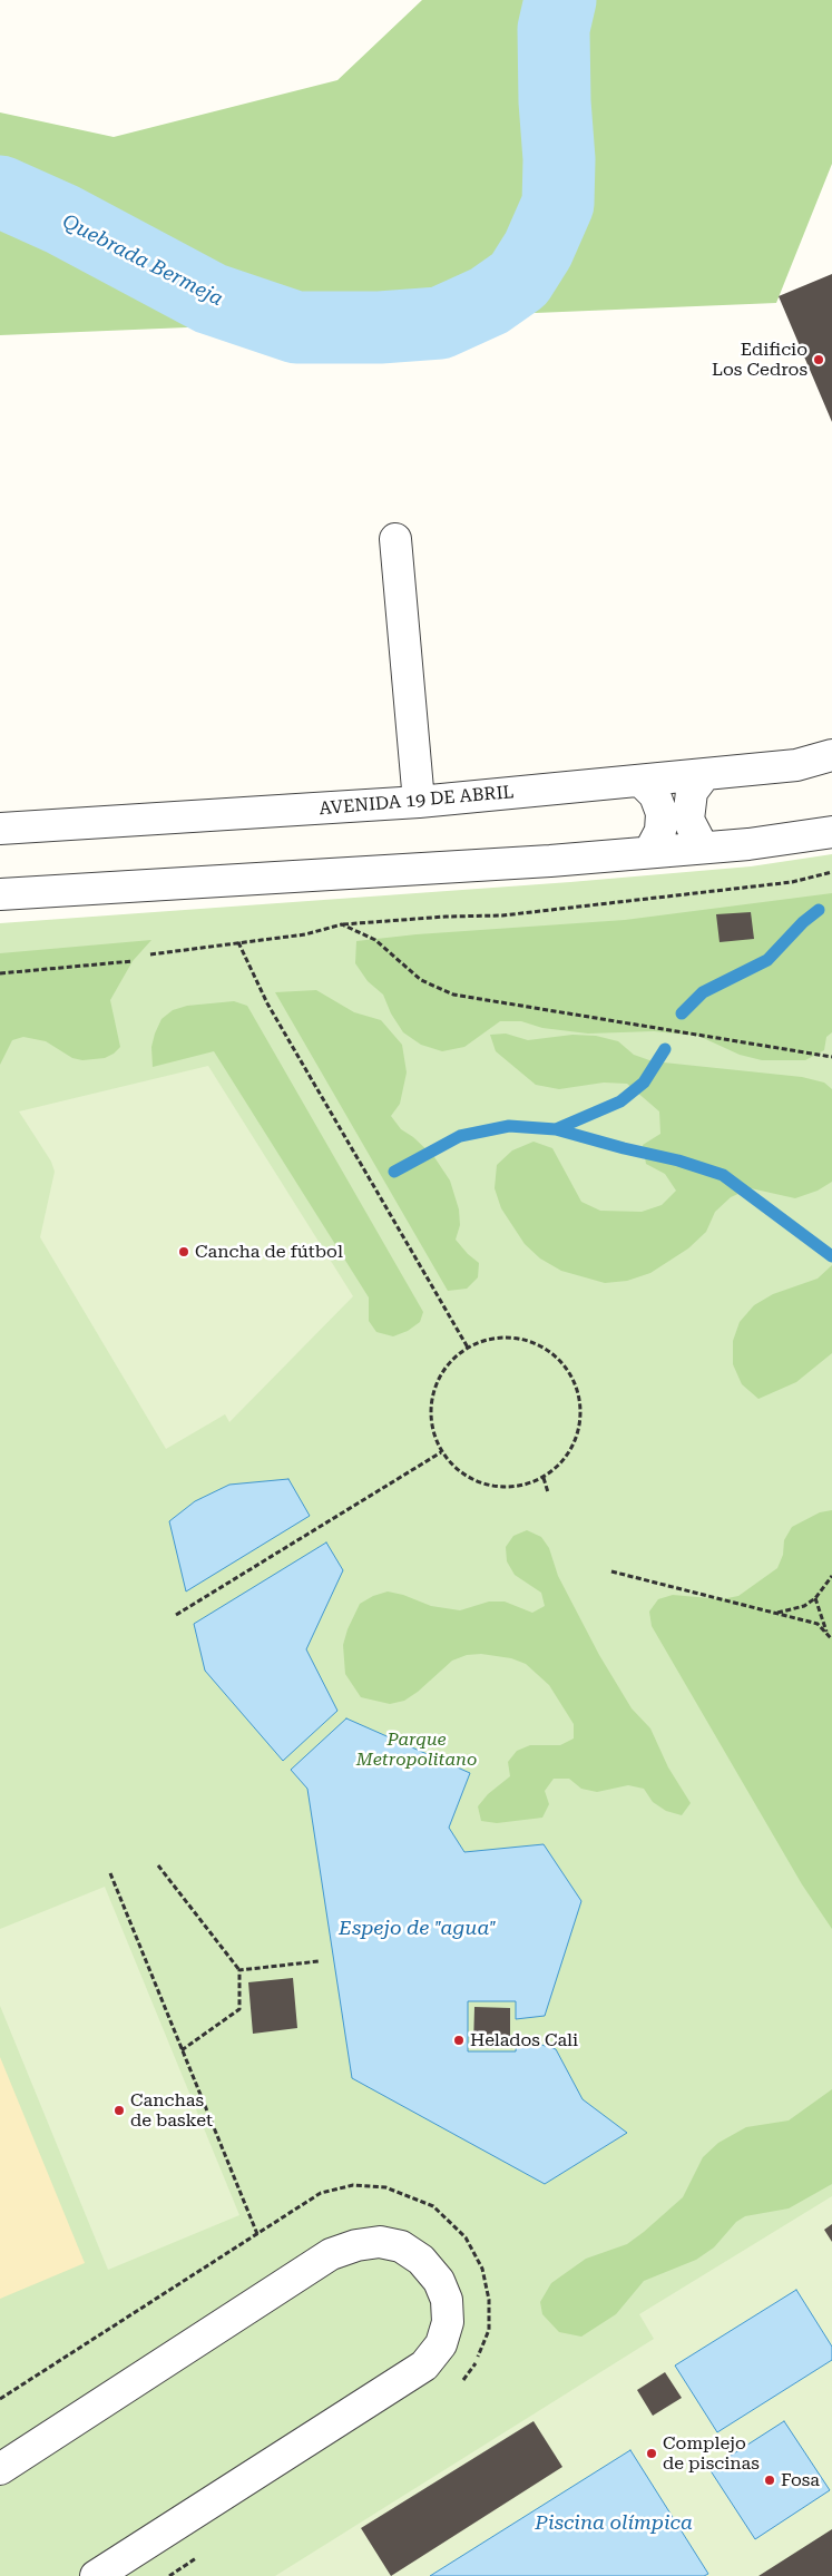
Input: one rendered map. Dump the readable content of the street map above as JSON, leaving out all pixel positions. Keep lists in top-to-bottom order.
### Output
{
  "streets": {
    "street": ["AVENIDA 19 DE ABRIL"]
  },
  "water": ["Quebrada Bermeja", "Espejo de \"agua\"", "Piscina olímpica"],
  "parks": ["Parque Metropolitano"],
  "places": [
    "Edificio Los Cedros",
    "Cancha de fútbol",
    "Helados Cali",
    "Canchas de basket",
    "Complejo de piscinas",
    "Fosa"
  ]
}
